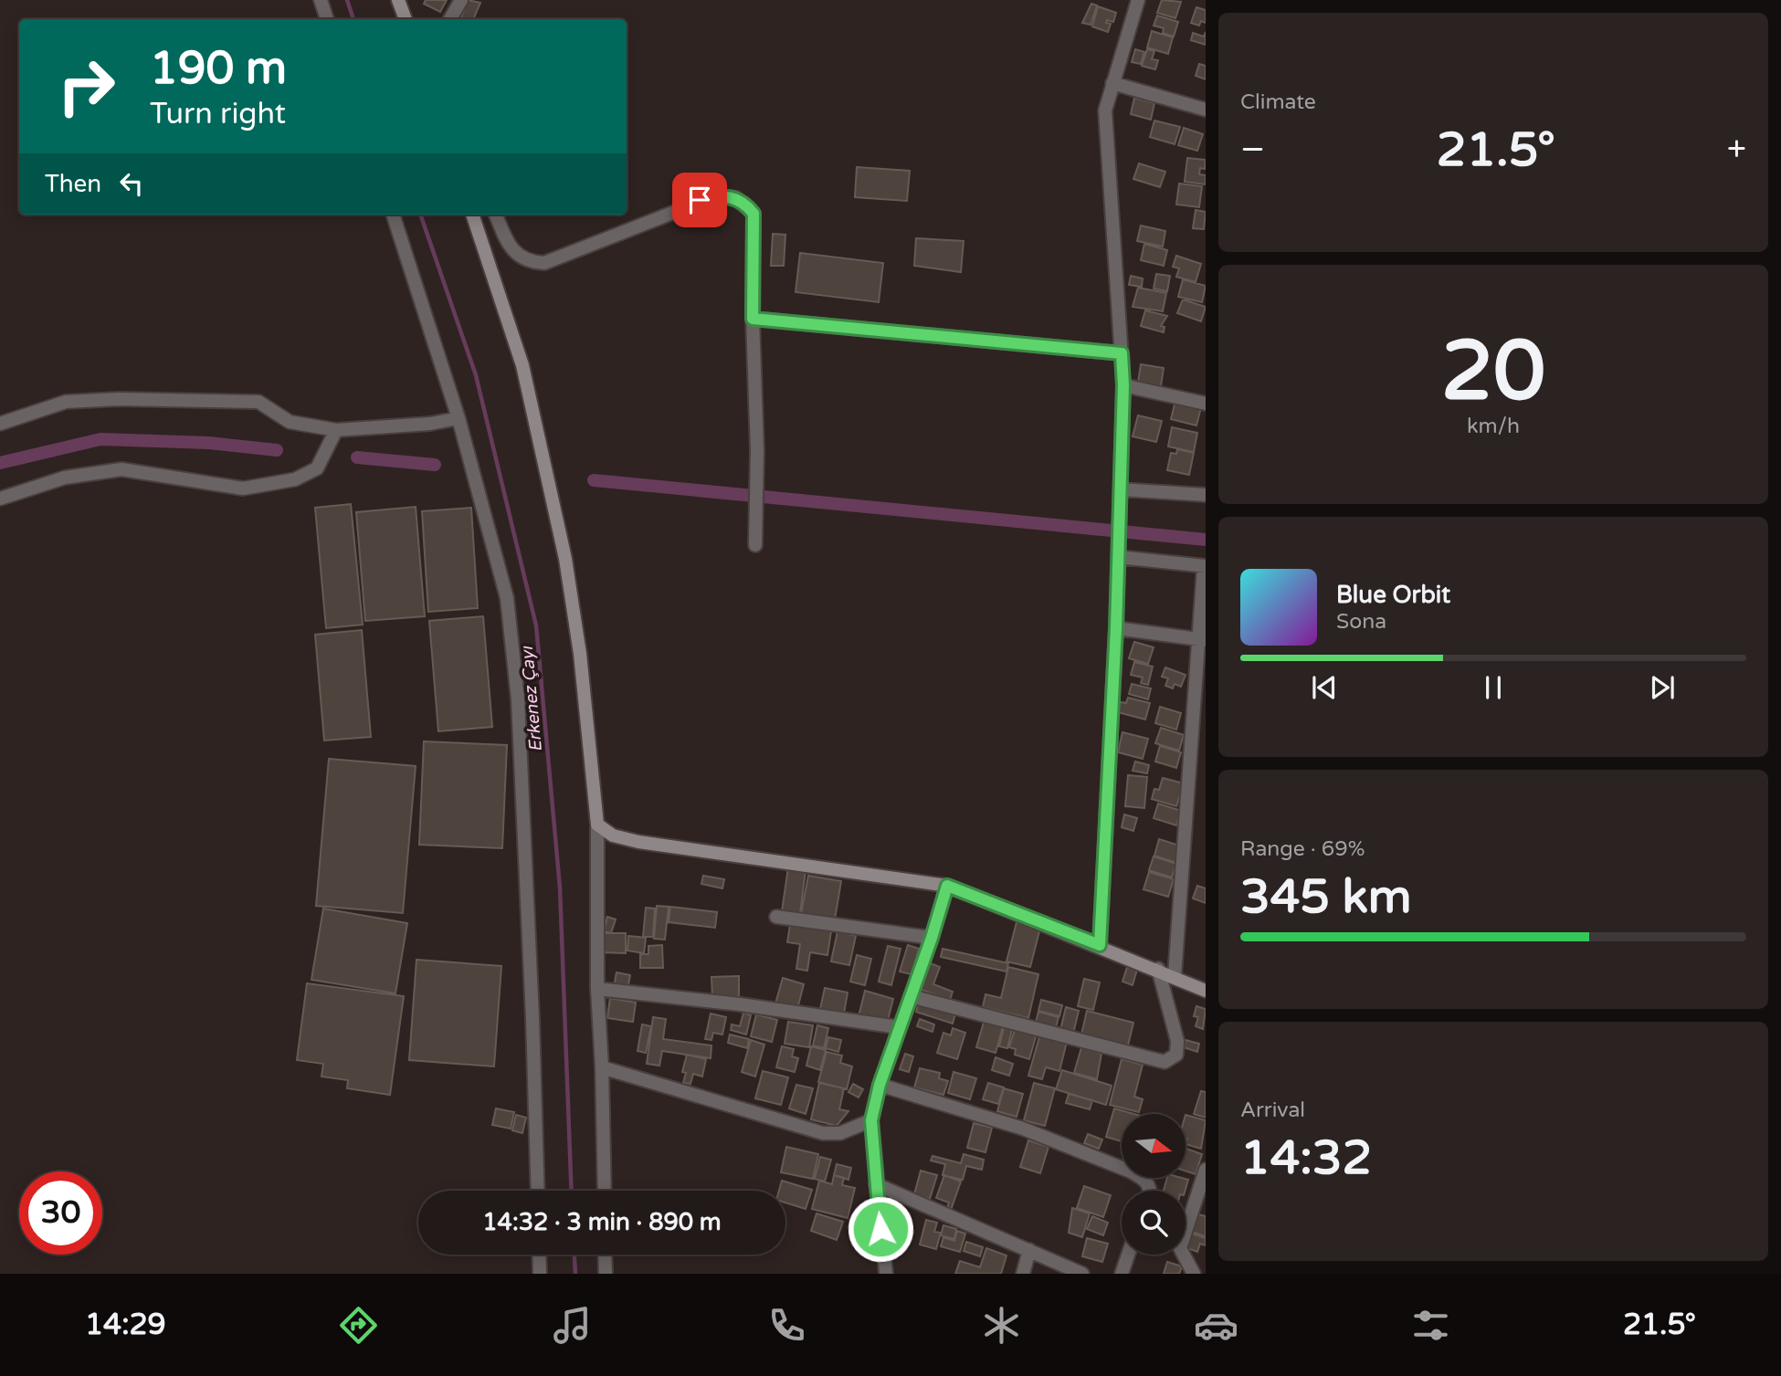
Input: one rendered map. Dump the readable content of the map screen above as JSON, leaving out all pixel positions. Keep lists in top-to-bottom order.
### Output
{
  "water": ["Erkenez Çayı"],
  "north": "right",
  "page": {
    "tile": [
      "Climate",
      ["20", "km/h"],
      ["Range · 69%", "345 km"],
      ["Arrival", "14:32"]
    ],
    "turn": ["190 m", "Turn right"],
    "heat": ["−", "21.5°", "+"],
    "then": "Then",
    "song": ["Blue Orbit", "Sona"],
    "limit": "30",
    "trip": "14:32 · 3 min · 890 m",
    "tabs": ["14:29", "21.5°"]
  }
}
